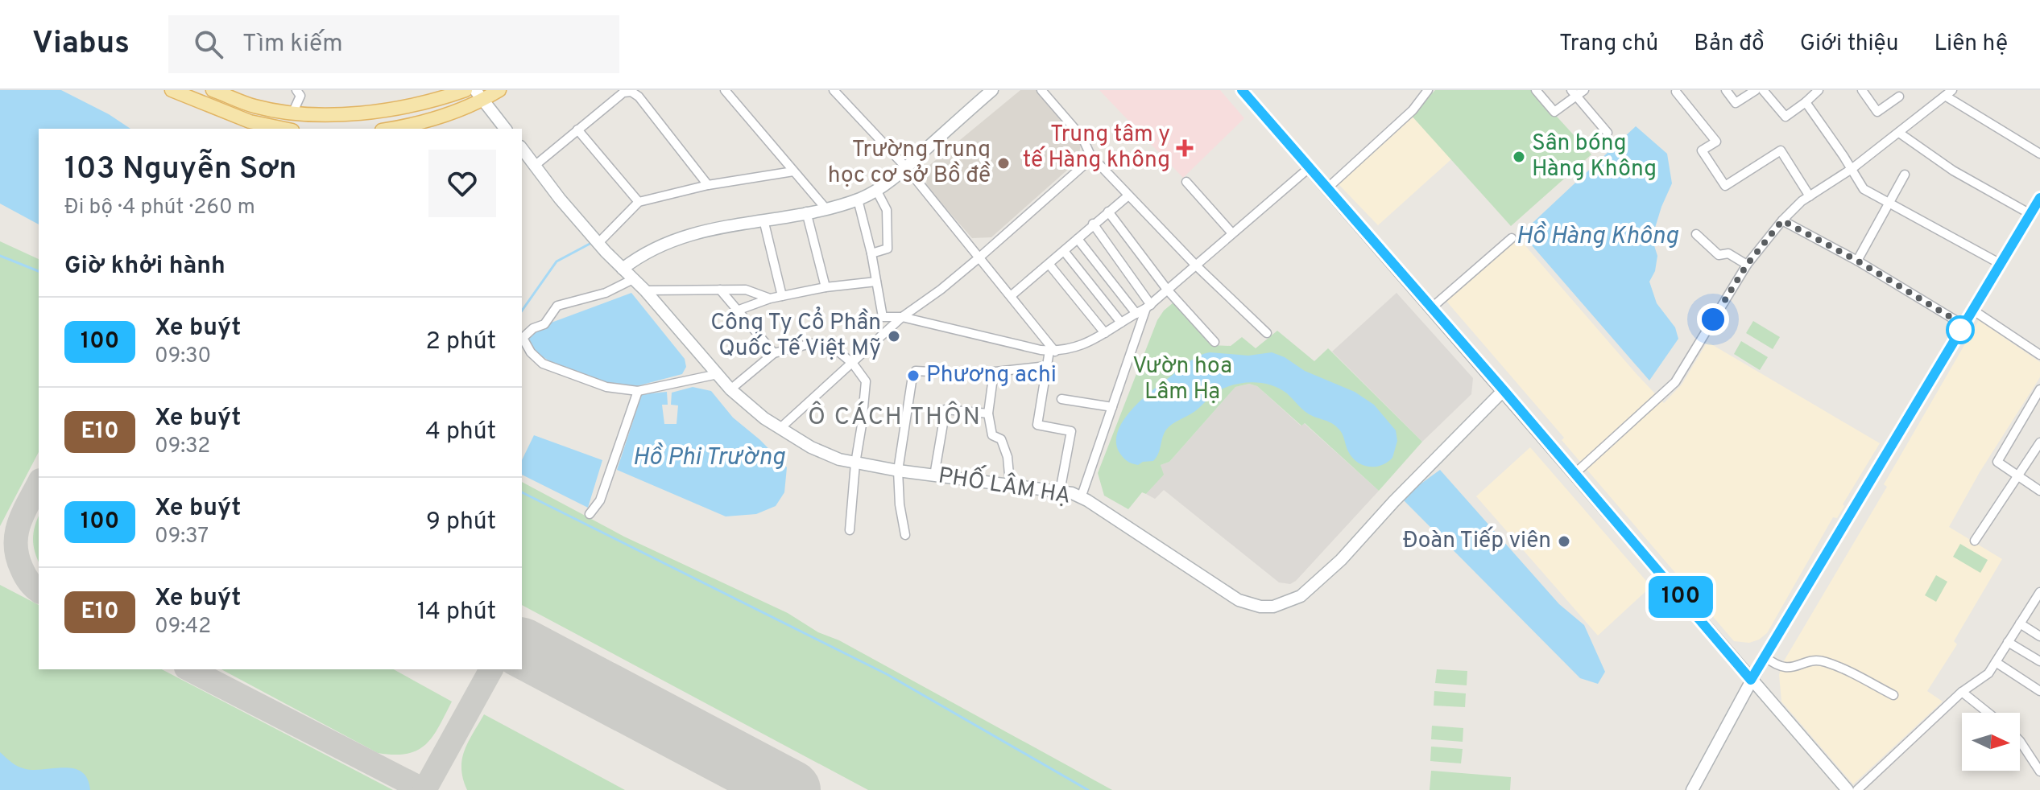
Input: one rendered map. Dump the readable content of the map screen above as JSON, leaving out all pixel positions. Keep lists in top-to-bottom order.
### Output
{
  "streets": {
    "street": ["PHỐ LÂM HẠ"]
  },
  "districts": ["Ô CÁCH THÔN"],
  "water": ["Hồ Hàng Không", "Hồ Phi Trường"],
  "parks": ["Vườn hoa Lâm Hạ"],
  "places": {
    "health": ["Trung tâm y tế Hàng không"],
    "other": [
      "Sân bóng Hàng Không",
      "Trường Trung học cơ sở Bồ đề",
      "Công Ty Cổ Phần Quốc Tế Việt Mỹ",
      "Phương achi",
      "Đoàn Tiếp viên"
    ]
  },
  "lines": ["bus line 100"],
  "north": "right",
  "page": {
    "header": "Viabus",
    "search": "Tìm kiếm",
    "nav": [
      "Trang chủ",
      "Bản đồ",
      "Giới thiệu",
      "Liên hệ"
    ],
    "on_map": "100",
    "heading": [
      ["103 Nguyễn Sơn", "Đi bộ · 4 phút · 260 m"],
      "Giờ khởi hành"
    ],
    "list": [
      {
        "mark": "100",
        "name": "Xe buýt",
        "note": "09:30",
        "value": "2 phút"
      },
      {
        "mark": "E10",
        "name": "Xe buýt",
        "note": "09:32",
        "value": "4 phút"
      },
      {
        "mark": "100",
        "name": "Xe buýt",
        "note": "09:37",
        "value": "9 phút"
      },
      {
        "mark": "E10",
        "name": "Xe buýt",
        "note": "09:42",
        "value": "14 phút"
      }
    ]
  }
}
